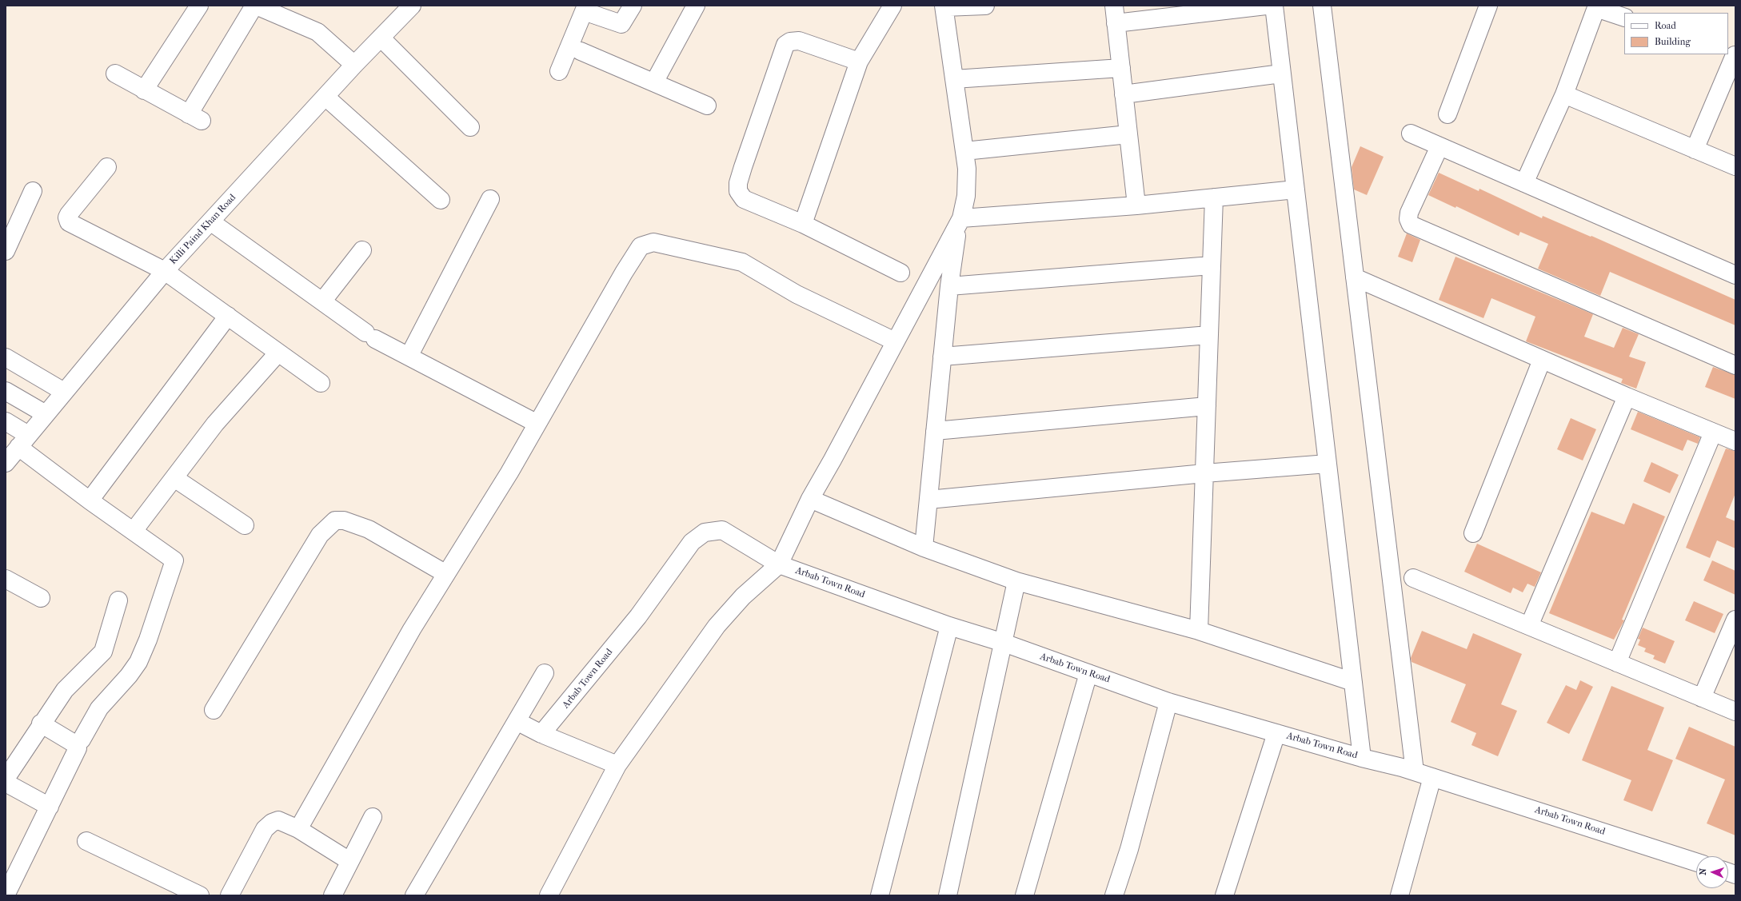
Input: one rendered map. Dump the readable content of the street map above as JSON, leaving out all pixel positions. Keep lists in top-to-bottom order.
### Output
{
  "streets": {
    "street": ["Killi Paind Khan Road", "Arbab Town Road"]
  },
  "legend": ["Road", "Building"],
  "north": "left"
}
